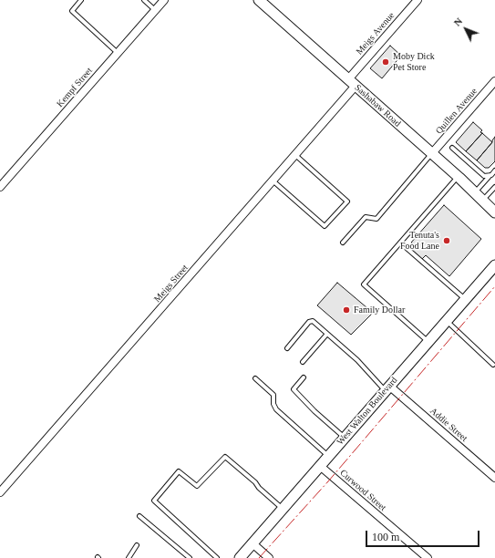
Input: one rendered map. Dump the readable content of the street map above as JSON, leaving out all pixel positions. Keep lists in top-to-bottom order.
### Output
{
  "streets": {
    "main road": ["Sashabaw Road", "West Walton Boulevard"],
    "street": [
      "Meigs Avenue",
      "Kempf Street",
      "Quillen Avenue",
      "Meigs Street",
      "Addie Street",
      "Curwood Street"
    ]
  },
  "crossings": [
    ["Meigs Avenue", "Sashabaw Road"],
    ["Sashabaw Road", "Quillen Avenue"],
    ["Sashabaw Road", "Meigs Street"],
    ["West Walton Boulevard", "Addie Street"],
    ["West Walton Boulevard", "Curwood Street"]
  ],
  "places": ["Moby Dick Pet Store", "Tenuta's Food Lane", "Family Dollar"],
  "scale_bar": "100 m",
  "north": "top left"
}
